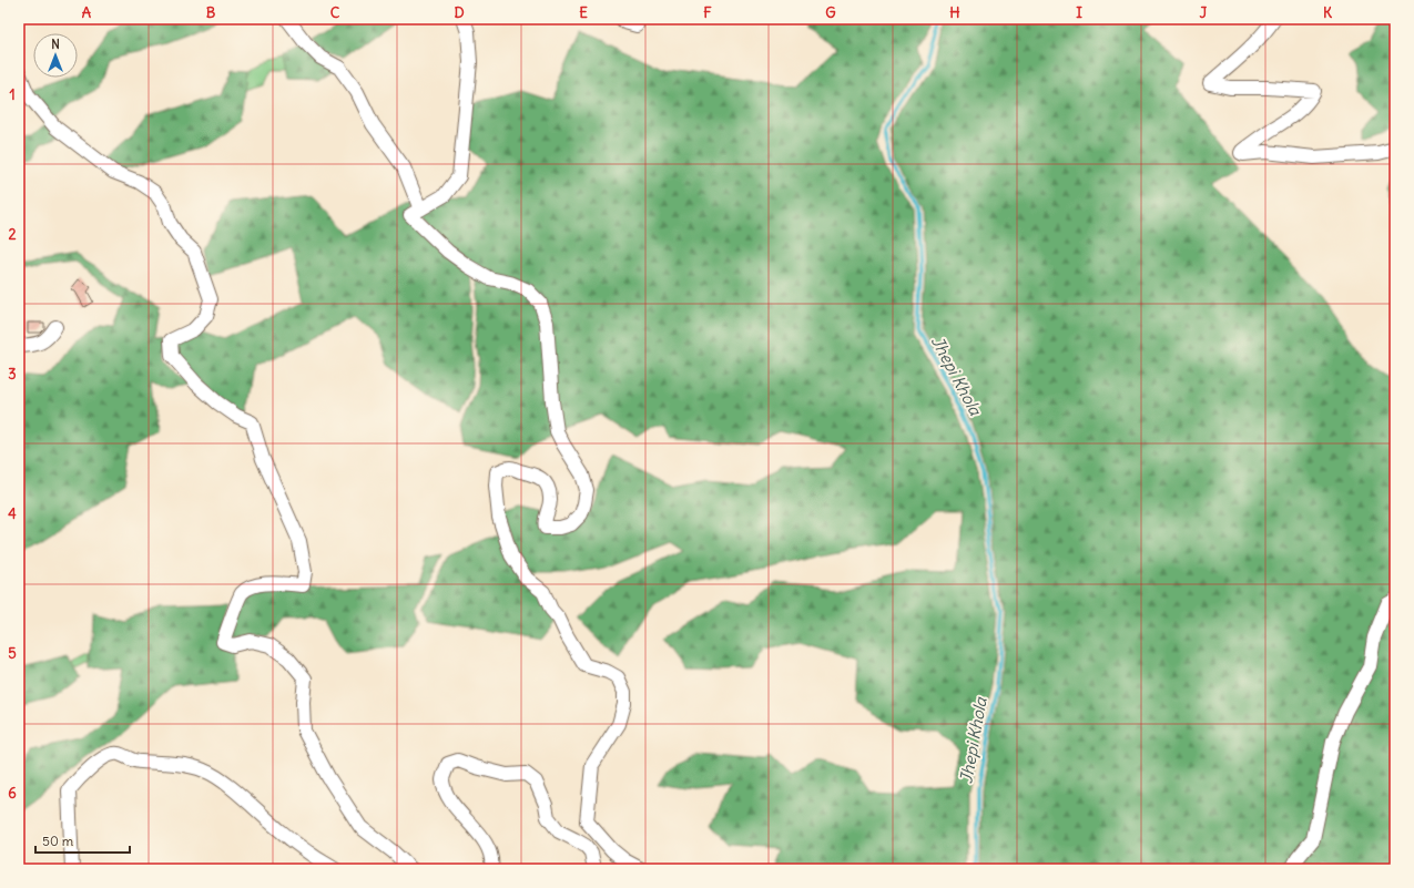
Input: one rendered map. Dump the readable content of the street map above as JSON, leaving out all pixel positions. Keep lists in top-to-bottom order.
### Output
{
  "water": ["Jhepi Khola"],
  "scale_bar": "50 m",
  "north": "top",
  "grid": {
    "columns": [
      "A",
      "B",
      "C",
      "D",
      "E",
      "F",
      "G",
      "H",
      "I",
      "J",
      "K"
    ],
    "rows": [
      "1",
      "2",
      "3",
      "4",
      "5",
      "6"
    ]
  }
}
